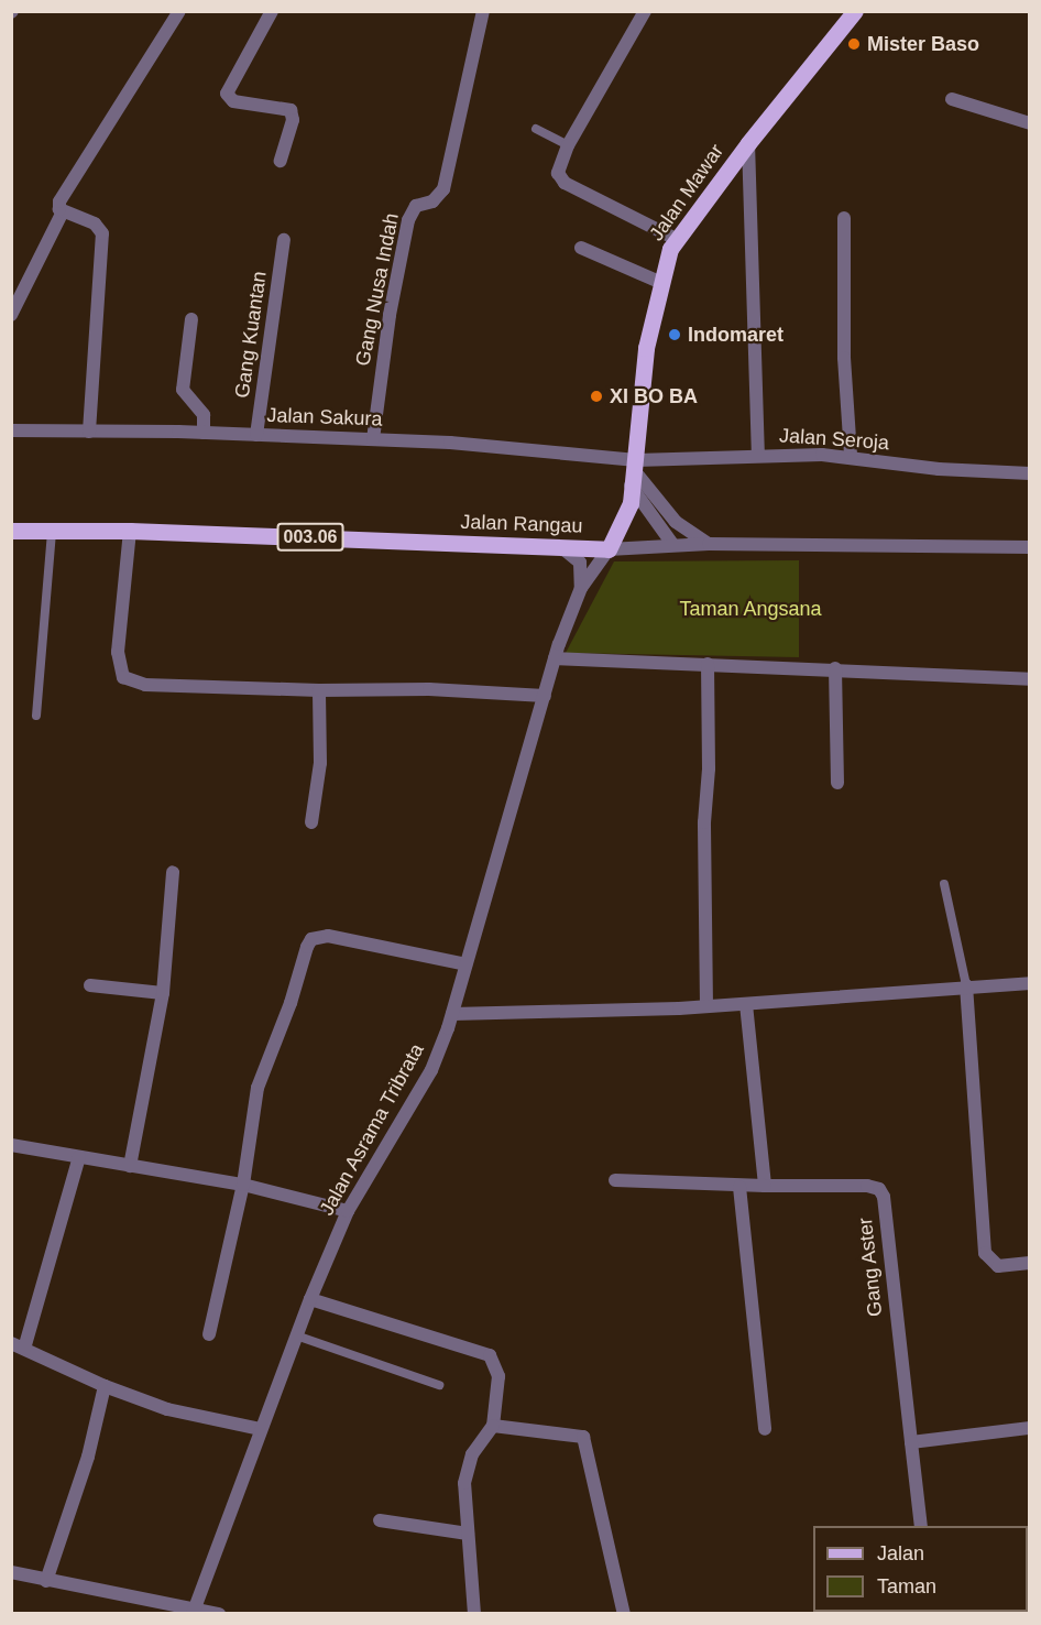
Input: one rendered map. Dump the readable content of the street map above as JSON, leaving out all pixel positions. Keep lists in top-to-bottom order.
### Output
{
  "streets": {
    "main road": ["Jalan Mawar", "Jalan Rangau", "003.06"],
    "street": [
      "Gang Nusa Indah",
      "Gang Kuantan",
      "Jalan Sakura",
      "Jalan Seroja",
      "Jalan Asrama Tribrata",
      "Gang Aster"
    ]
  },
  "crossings": [
    ["Jalan Mawar", "Jalan Sakura"],
    ["Jalan Mawar", "Jalan Seroja"],
    ["Jalan Mawar", "Jalan Rangau"],
    ["Jalan Mawar", "Jalan Asrama Tribrata"],
    ["Gang Nusa Indah", "Jalan Sakura"],
    ["Gang Kuantan", "Jalan Sakura"],
    ["Jalan Sakura", "Jalan Seroja"],
    ["Jalan Rangau", "Jalan Asrama Tribrata"]
  ],
  "parks": ["Taman Angsana"],
  "places": ["Mister Baso", "Indomaret", "XI BO BA"],
  "legend": ["Jalan", "Taman"]
}
